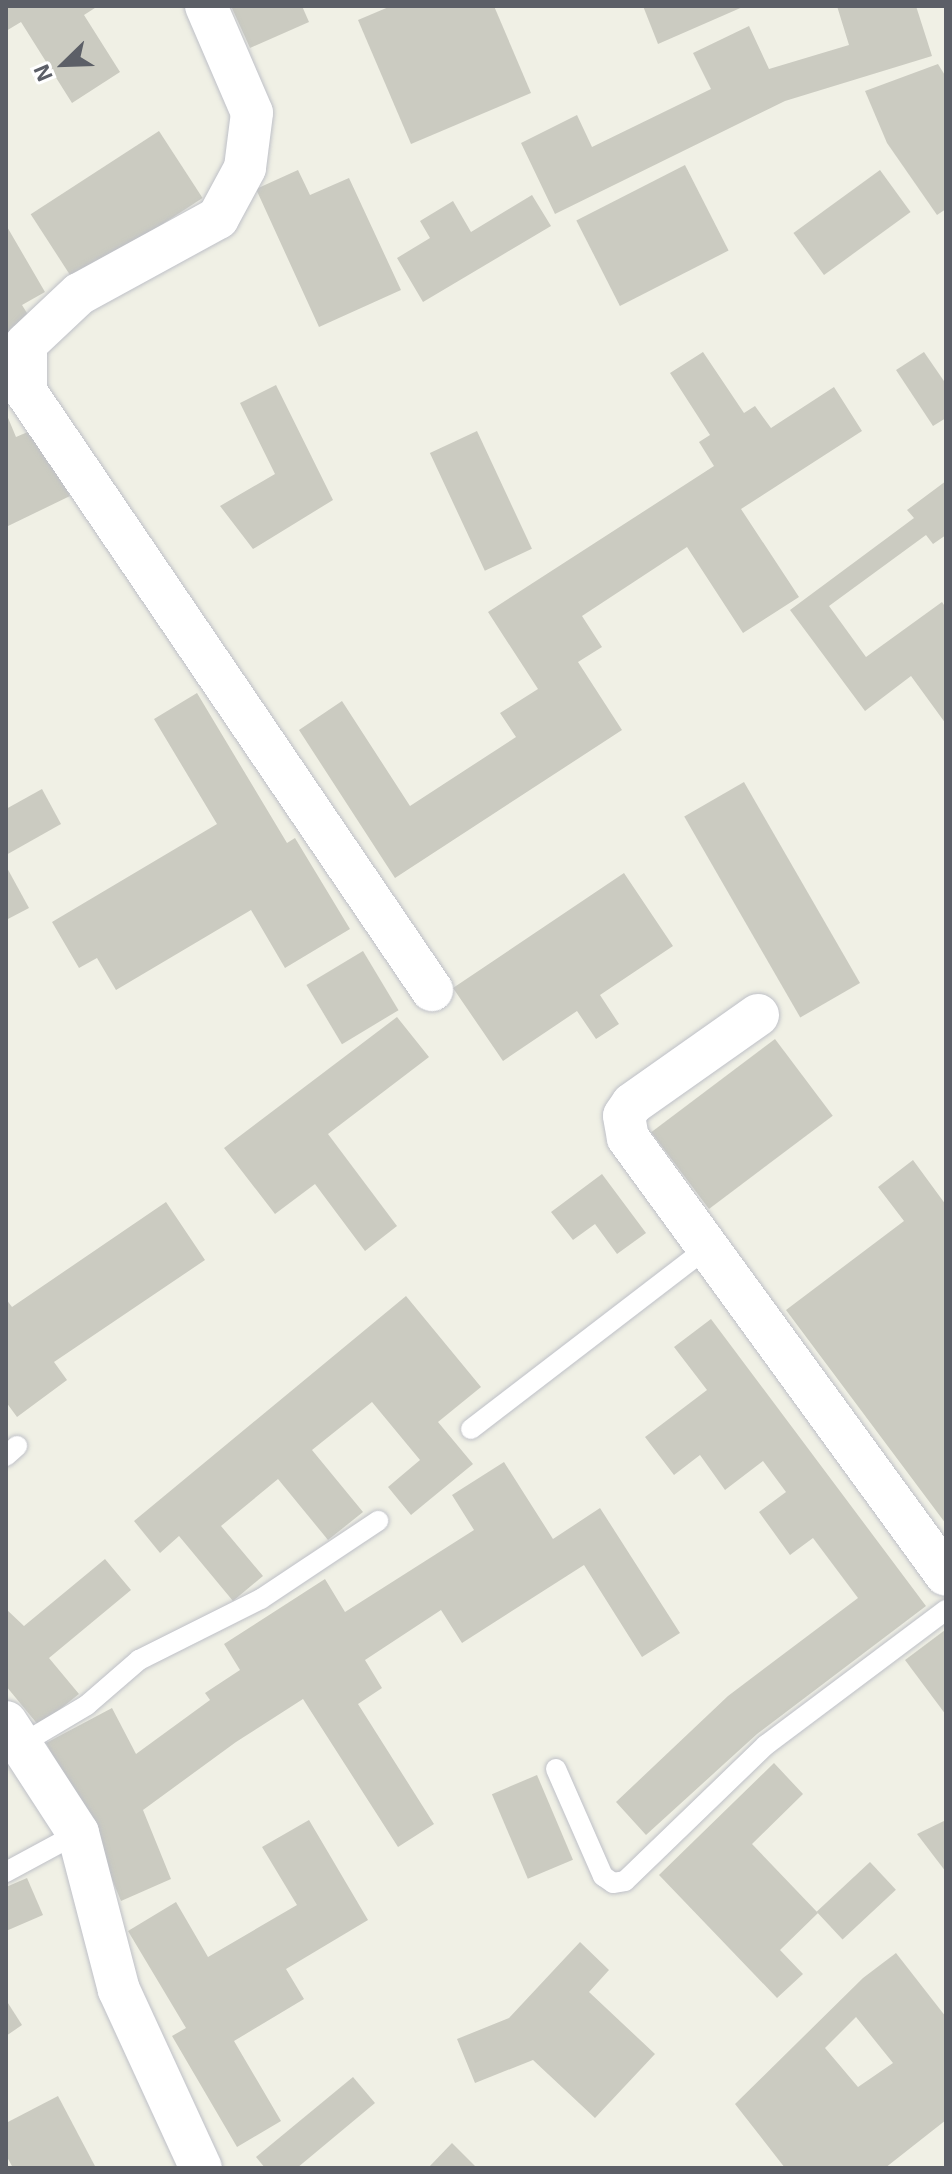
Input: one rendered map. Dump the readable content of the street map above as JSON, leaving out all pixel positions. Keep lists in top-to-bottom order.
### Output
{
  "north": "bottom left"
}
